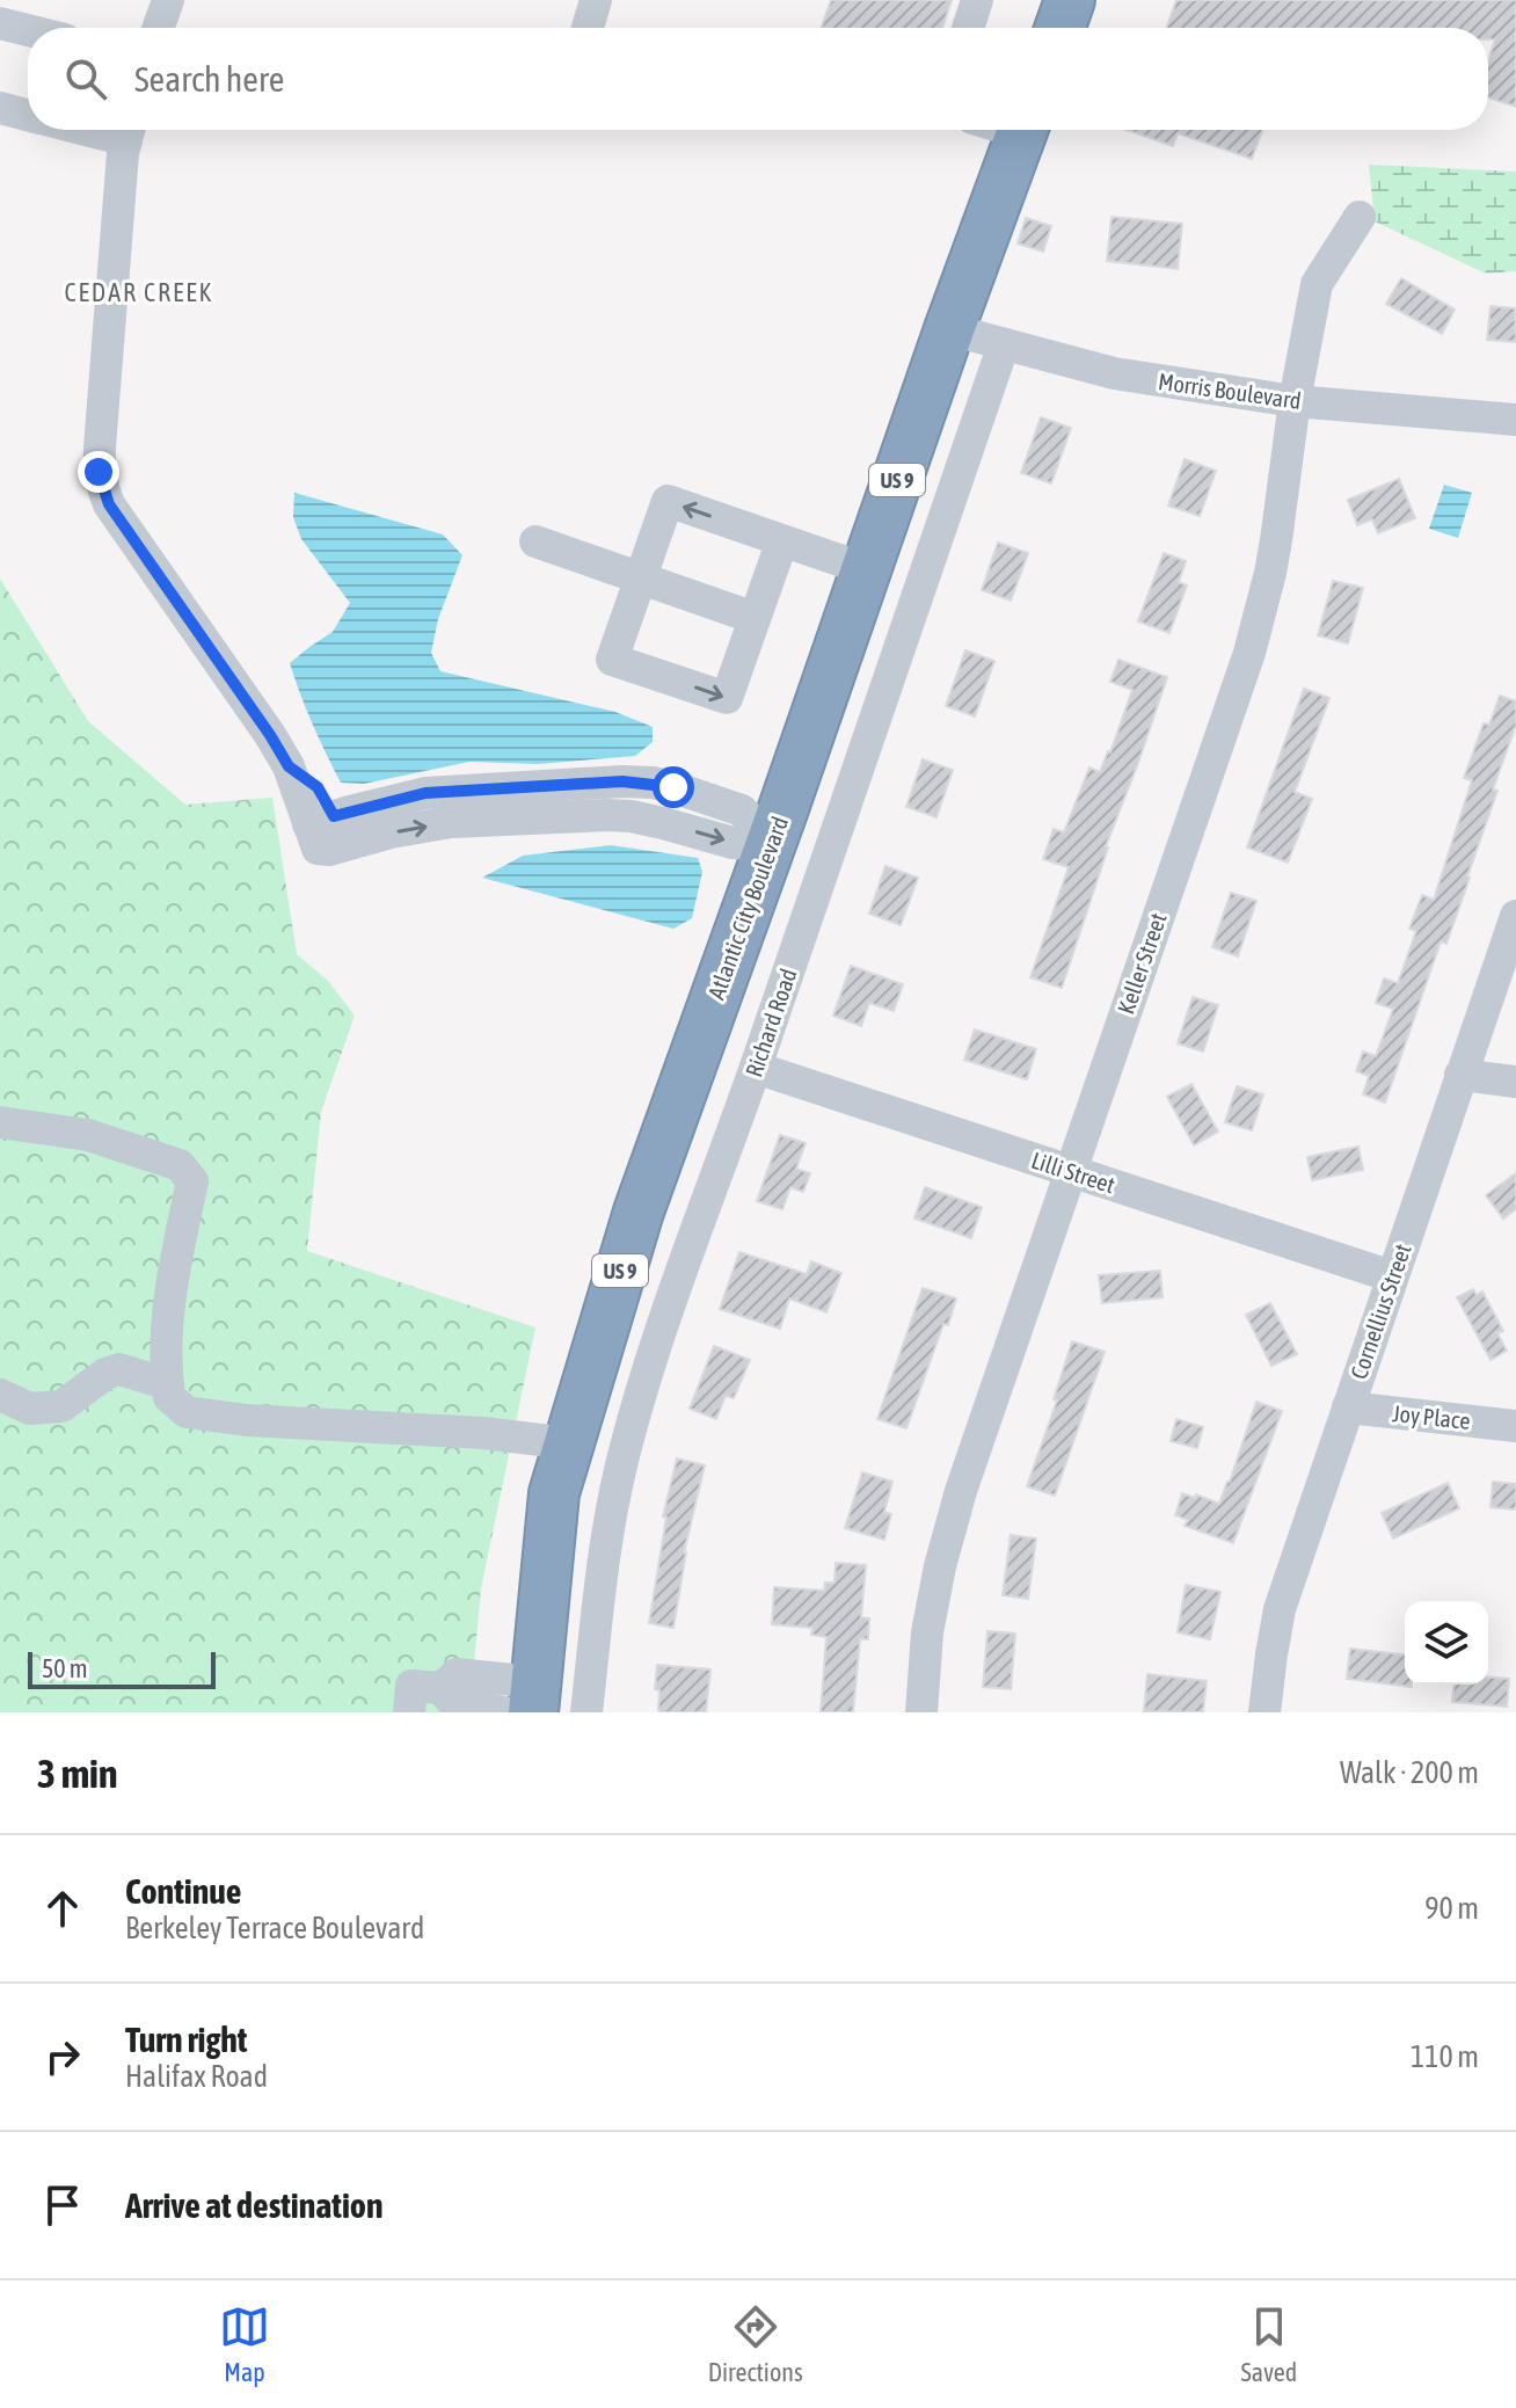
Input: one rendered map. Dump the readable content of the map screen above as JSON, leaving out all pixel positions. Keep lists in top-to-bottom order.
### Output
{
  "streets": {
    "highway": ["US 9", "Atlantic City Boulevard"],
    "street": [
      "Morris Boulevard",
      "Keller Street",
      "Richard Road",
      "Lilli Street",
      "Cornellius Street",
      "Joy Place"
    ]
  },
  "crossings": [
    ["Morris Boulevard", "Atlantic City Boulevard"],
    ["Morris Boulevard", "Keller Street"],
    ["Morris Boulevard", "Richard Road"],
    ["Keller Street", "Lilli Street"],
    ["Richard Road", "Lilli Street"],
    ["Lilli Street", "Cornellius Street"],
    ["Cornellius Street", "Joy Place"]
  ],
  "districts": ["CEDAR CREEK"],
  "scale_bar": "50 m",
  "page": {
    "search": "Search here",
    "scale": "50 m",
    "heading": ["3 min", "Walk · 200 m"],
    "list": [
      ["Continue", "Berkeley Terrace Boulevard", "90 m"],
      ["Turn right", "Halifax Road", "110 m"],
      "Arrive at destination"
    ],
    "nav": ["Map", "Directions", "Saved"]
  }
}
